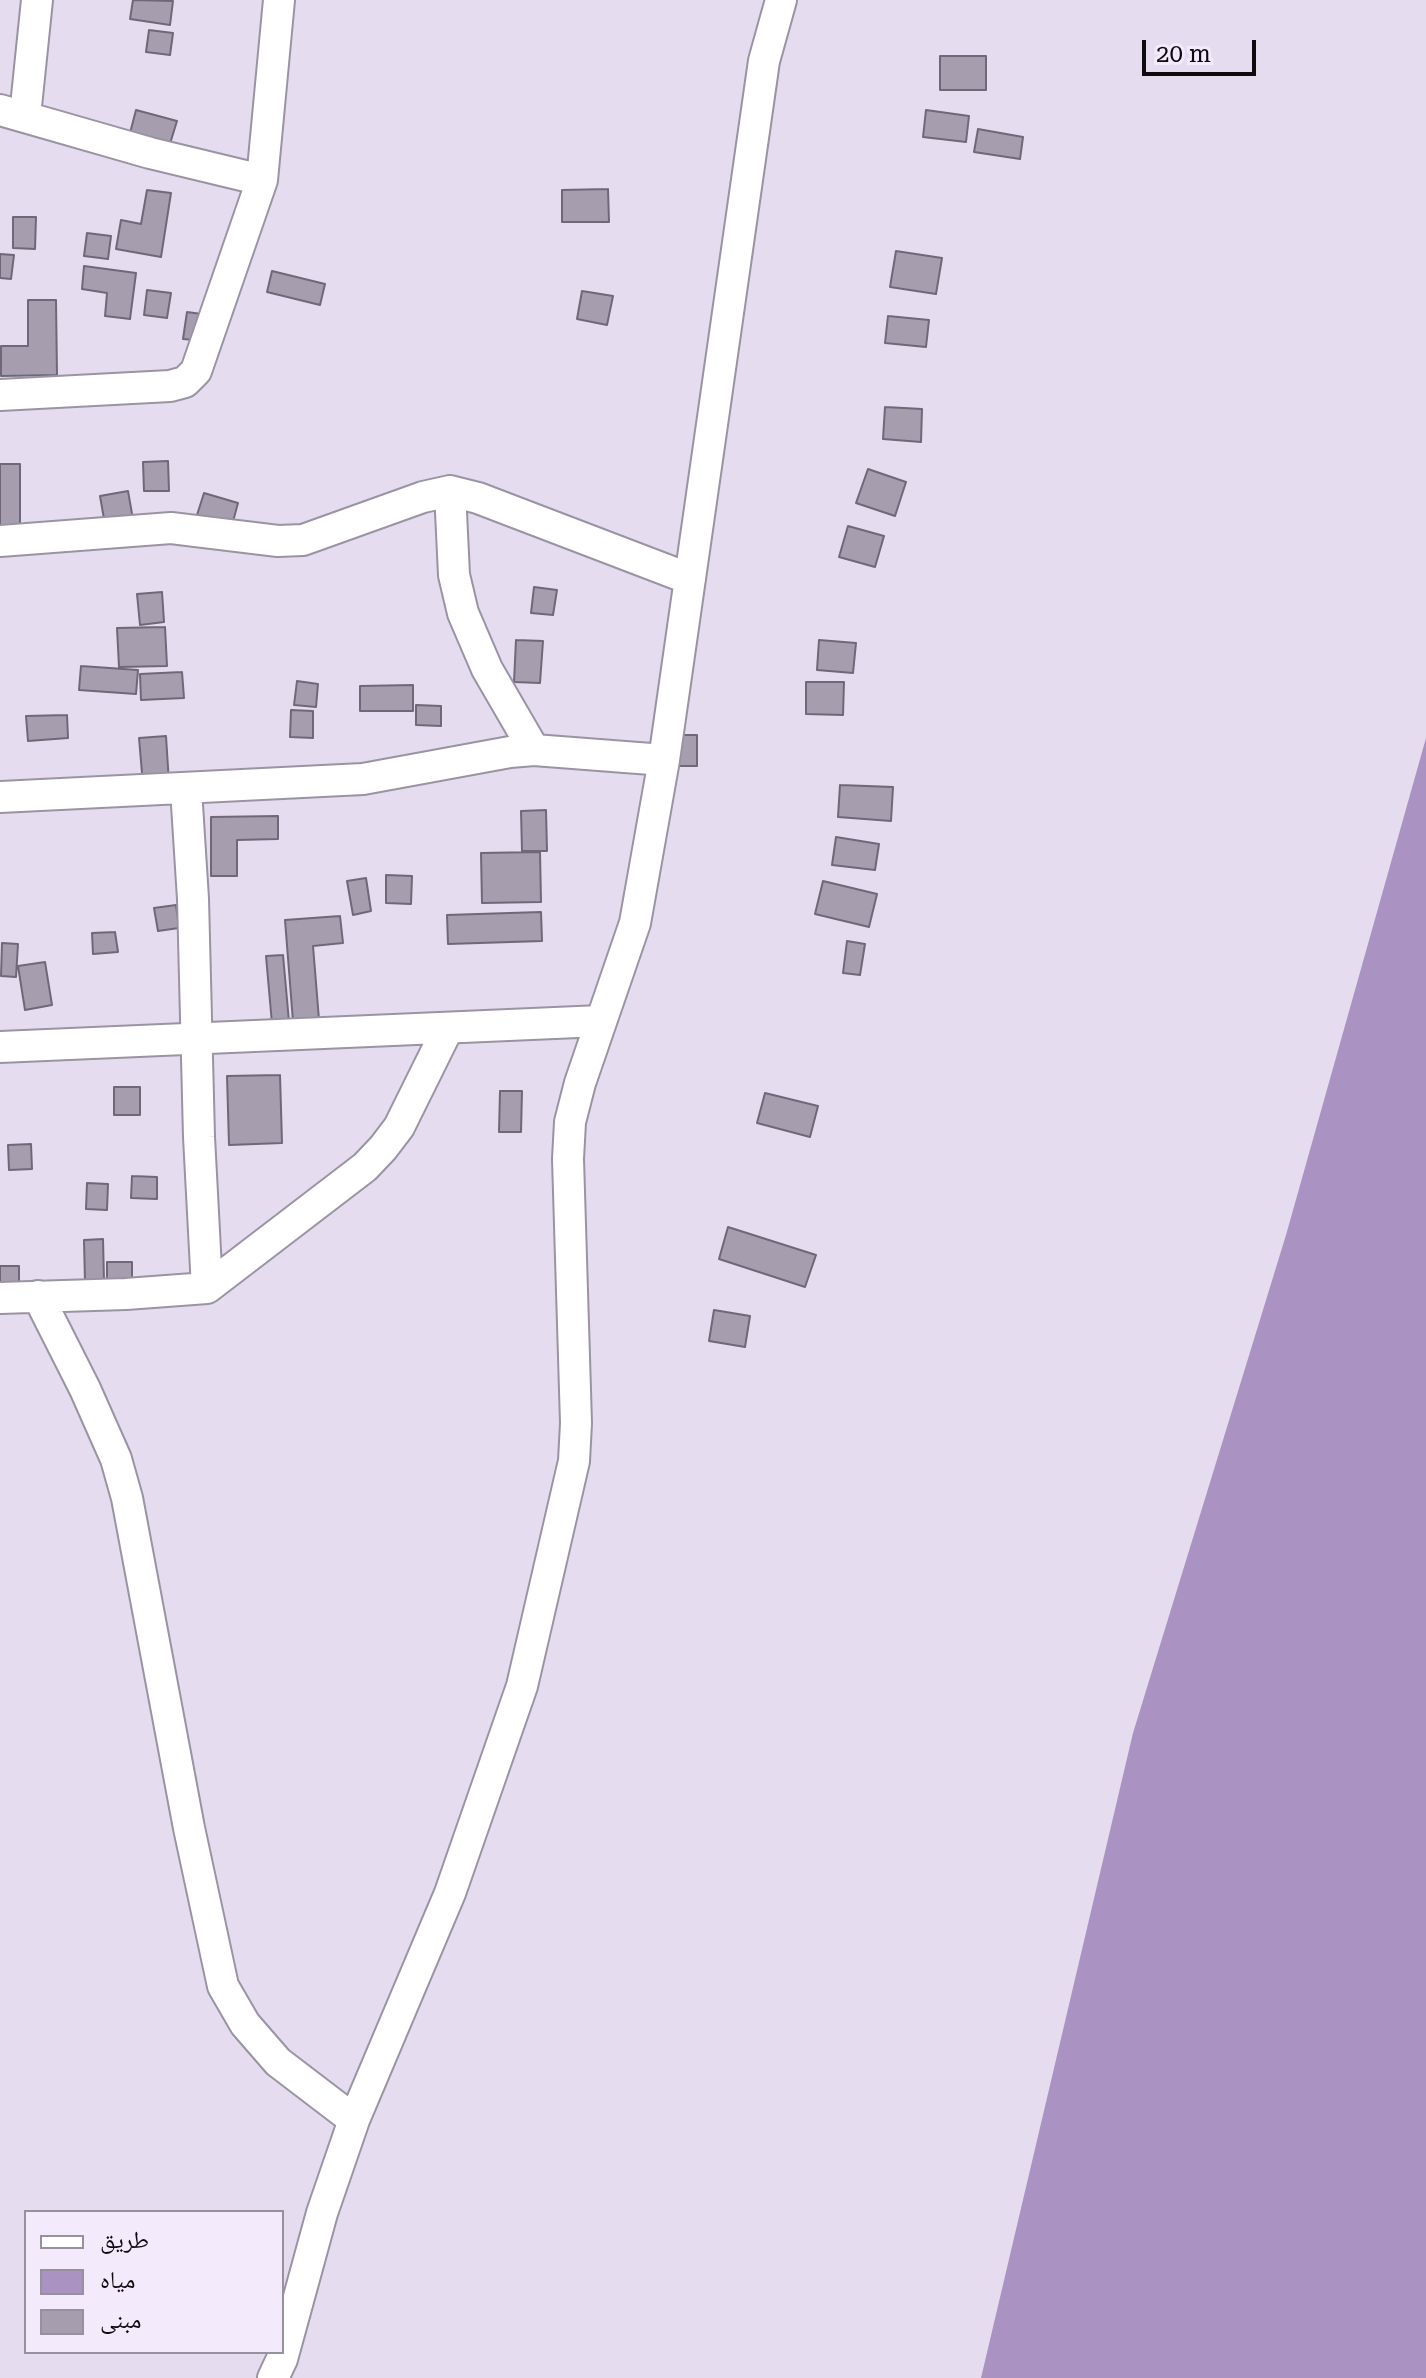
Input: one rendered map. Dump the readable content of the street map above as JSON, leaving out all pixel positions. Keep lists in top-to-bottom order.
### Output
{
  "legend": ["طريق", "مياه", "مبنى"],
  "scale_bar": "20 m"
}
